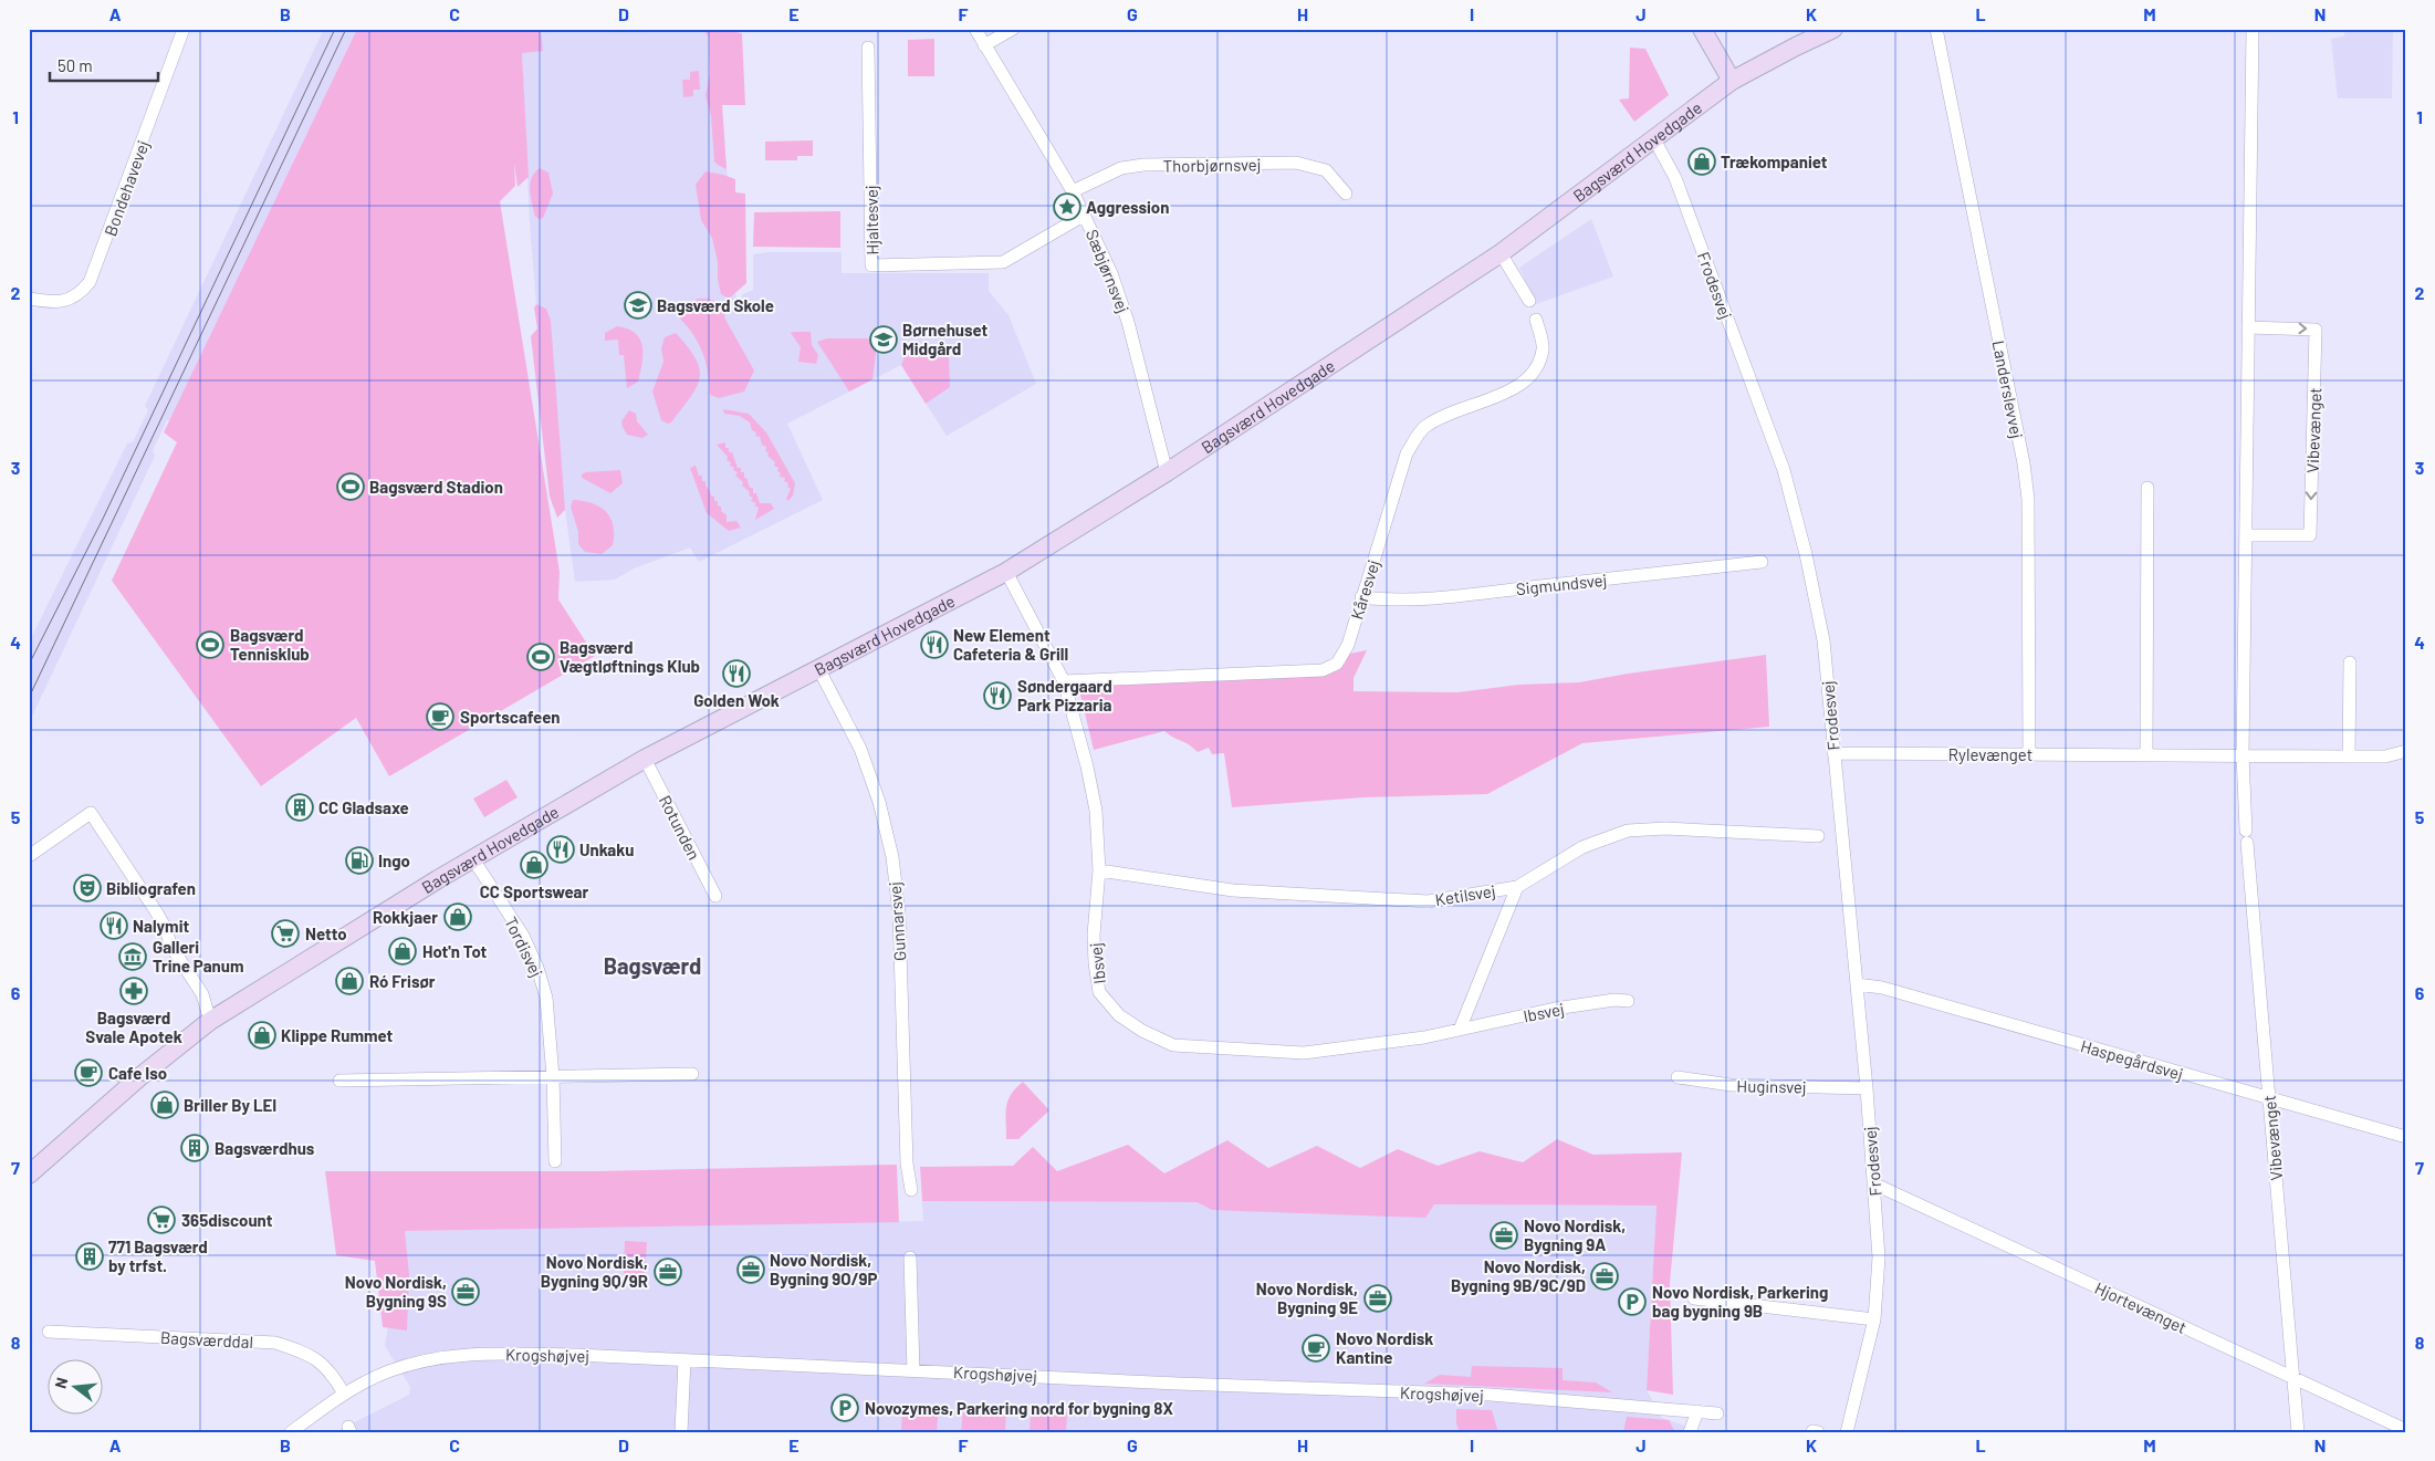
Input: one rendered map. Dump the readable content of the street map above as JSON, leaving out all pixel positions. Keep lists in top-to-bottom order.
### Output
{
  "streets": {
    "street": [
      "Bagsværd Hovedgade",
      "Thorbjørnsvej",
      "Bondehavevej",
      "Hjaltesvej",
      "Sæbjørnsvej",
      "Frodesvej",
      "Landerslevvej",
      "Vibevænget",
      "Sigmundsvej",
      "Kåresvej",
      "Rylevænget",
      "Rotunden",
      "Ketilsvej",
      "Gunnarsvej",
      "Tordisvej",
      "Ibsvej",
      "Haspegårdsvej",
      "Huginsvej",
      "Hjortevænget",
      "Bagsværddal",
      "Krogshøjvej"
    ]
  },
  "crossings": [
    ["Bagsværd Hovedgade", "Sæbjørnsvej"],
    ["Bagsværd Hovedgade", "Frodesvej"],
    ["Bagsværd Hovedgade", "Rotunden"],
    ["Bagsværd Hovedgade", "Gunnarsvej"],
    ["Bagsværd Hovedgade", "Tordisvej"],
    ["Bagsværd Hovedgade", "Ibsvej"],
    ["Thorbjørnsvej", "Sæbjørnsvej"],
    ["Hjaltesvej", "Sæbjørnsvej"],
    ["Frodesvej", "Rylevænget"],
    ["Frodesvej", "Haspegårdsvej"],
    ["Frodesvej", "Huginsvej"],
    ["Frodesvej", "Hjortevænget"],
    ["Landerslevvej", "Rylevænget"],
    ["Vibevænget", "Rylevænget"],
    ["Vibevænget", "Haspegårdsvej"],
    ["Vibevænget", "Hjortevænget"],
    ["Sigmundsvej", "Kåresvej"],
    ["Kåresvej", "Ibsvej"],
    ["Ketilsvej", "Ibsvej"],
    ["Bagsværddal", "Krogshøjvej"]
  ],
  "districts": ["Bagsværd"],
  "places": {
    "shop": [
      "Trækompaniet",
      "CC Sportswear",
      "Rokkjaer",
      "Hot'n Tot",
      "Ró Frisør",
      "Klippe Rummet",
      "Briller By LEI"
    ],
    "place": ["Aggression"],
    "school or university": ["Bagsværd Skole", "Børnehuset Midgård"],
    "sports": ["Bagsværd Stadion", "Bagsværd Tennisklub", "Bagsværd Vægtløftnings Klub"],
    "restaurant": [
      "New Element Cafeteria & Grill",
      "Golden Wok",
      "Søndergaard Park Pizzaria",
      "Unkaku",
      "Nalymit"
    ],
    "cafe": ["Sportscafeen", "Cafe Iso", "Novo Nordisk Kantine"],
    "building": ["CC Gladsaxe", "Bagsværdhus", "771 Bagsværd by trfst."],
    "fuel station": ["Ingo"],
    "theatre": ["Bibliografen"],
    "supermarket": ["Netto", "365discount"],
    "museum": ["Galleri Trine Panum"],
    "pharmacy": ["Bagsværd Svale Apotek"],
    "office": [
      "Novo Nordisk, Bygning 9A",
      "Novo Nordisk, Bygning 9O/9P",
      "Novo Nordisk, Bygning 9Q/9R",
      "Novo Nordisk, Bygning 9B/9C/9D",
      "Novo Nordisk, Bygning 9S",
      "Novo Nordisk, Bygning 9E"
    ],
    "parking": ["Novo Nordisk, Parkering bag bygning 9B", "Novozymes, Parkering nord for bygning 8X"]
  },
  "scale_bar": "50 m",
  "north": "left",
  "grid": {
    "columns": [
      "A",
      "B",
      "C",
      "D",
      "E",
      "F",
      "G",
      "H",
      "I",
      "J",
      "K",
      "L",
      "M",
      "N"
    ],
    "rows": [
      "1",
      "2",
      "3",
      "4",
      "5",
      "6",
      "7",
      "8"
    ]
  }
}
